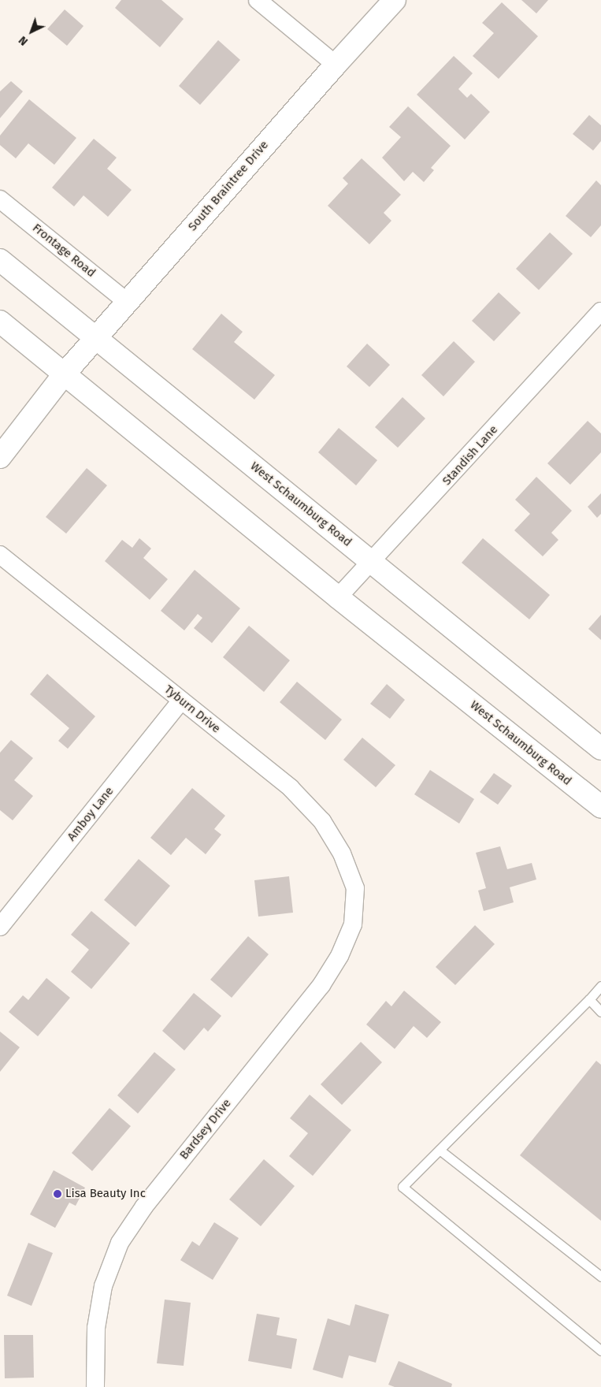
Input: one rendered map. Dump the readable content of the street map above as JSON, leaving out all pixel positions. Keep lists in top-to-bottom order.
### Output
{
  "streets": {
    "main road": ["South Braintree Drive", "West Schaumburg Road"],
    "street": [
      "Frontage Road",
      "Standish Lane",
      "Tyburn Drive",
      "Amboy Lane",
      "Bardsey Drive"
    ]
  },
  "crossings": [
    ["South Braintree Drive", "Frontage Road"],
    ["South Braintree Drive", "West Schaumburg Road"],
    ["Standish Lane", "West Schaumburg Road"],
    ["Tyburn Drive", "Amboy Lane"],
    ["Tyburn Drive", "Bardsey Drive"]
  ],
  "places": ["Lisa Beauty Inc"],
  "north": "bottom left"
}
